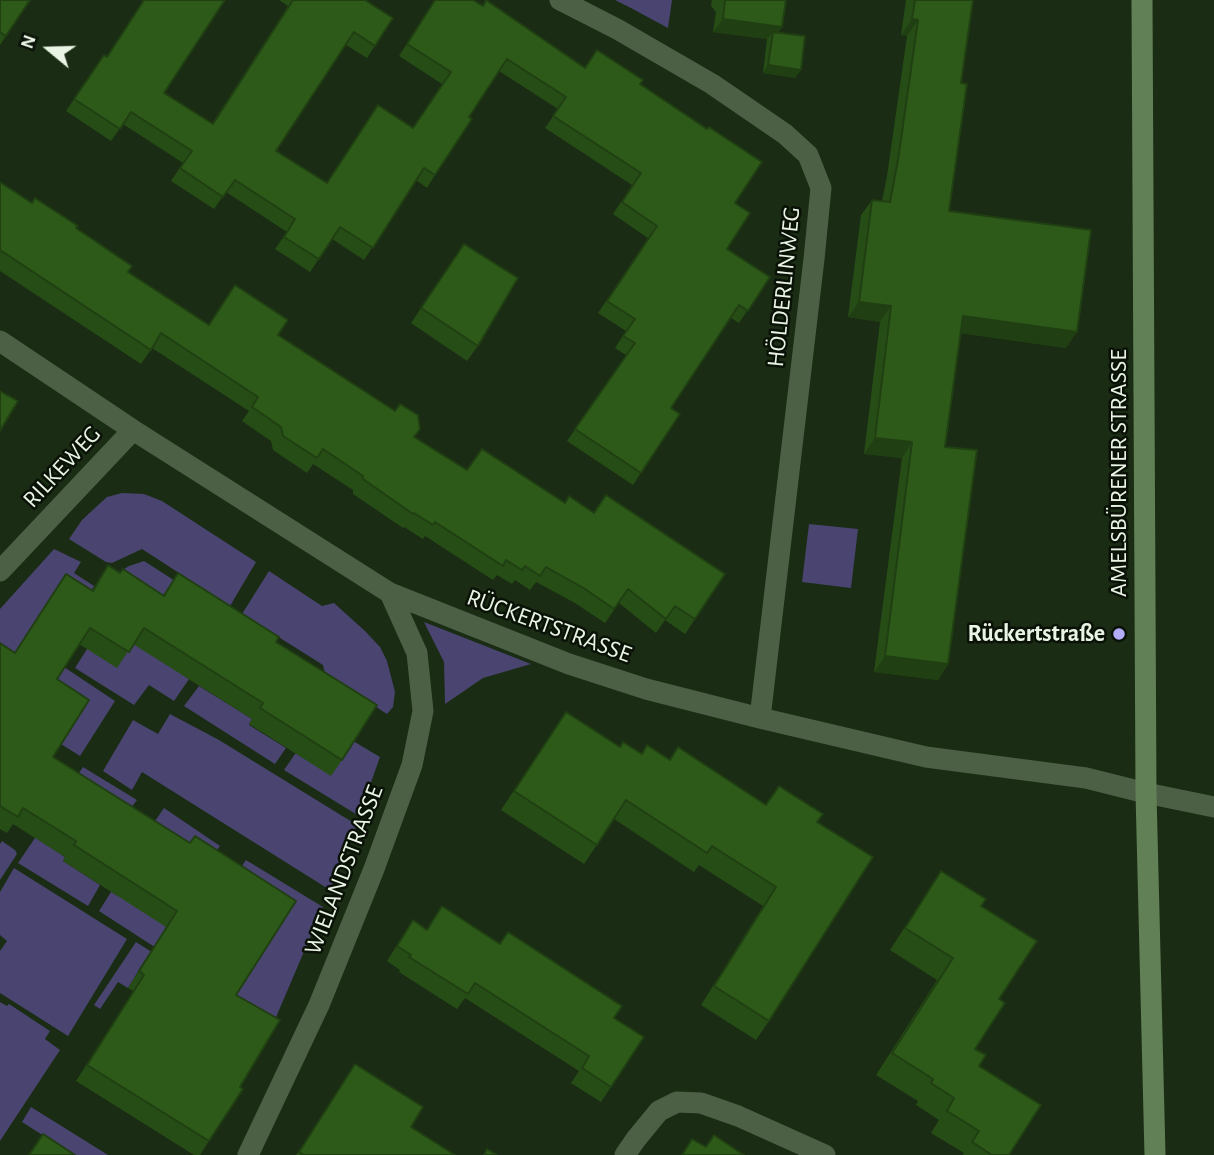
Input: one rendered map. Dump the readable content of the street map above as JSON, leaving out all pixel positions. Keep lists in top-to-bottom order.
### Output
{
  "streets": {
    "street": [
      "HÖLDERLINWEG",
      "RILKEWEG",
      "AMELSBÜRENER STRASSE",
      "RÜCKERTSTRASSE",
      "WIELANDSTRASSE"
    ]
  },
  "crossings": [
    ["HÖLDERLINWEG", "RÜCKERTSTRASSE"],
    ["RILKEWEG", "RÜCKERTSTRASSE"],
    ["AMELSBÜRENER STRASSE", "RÜCKERTSTRASSE"],
    ["RÜCKERTSTRASSE", "WIELANDSTRASSE"]
  ],
  "places": ["Rückertstraße"],
  "north": "left"
}
